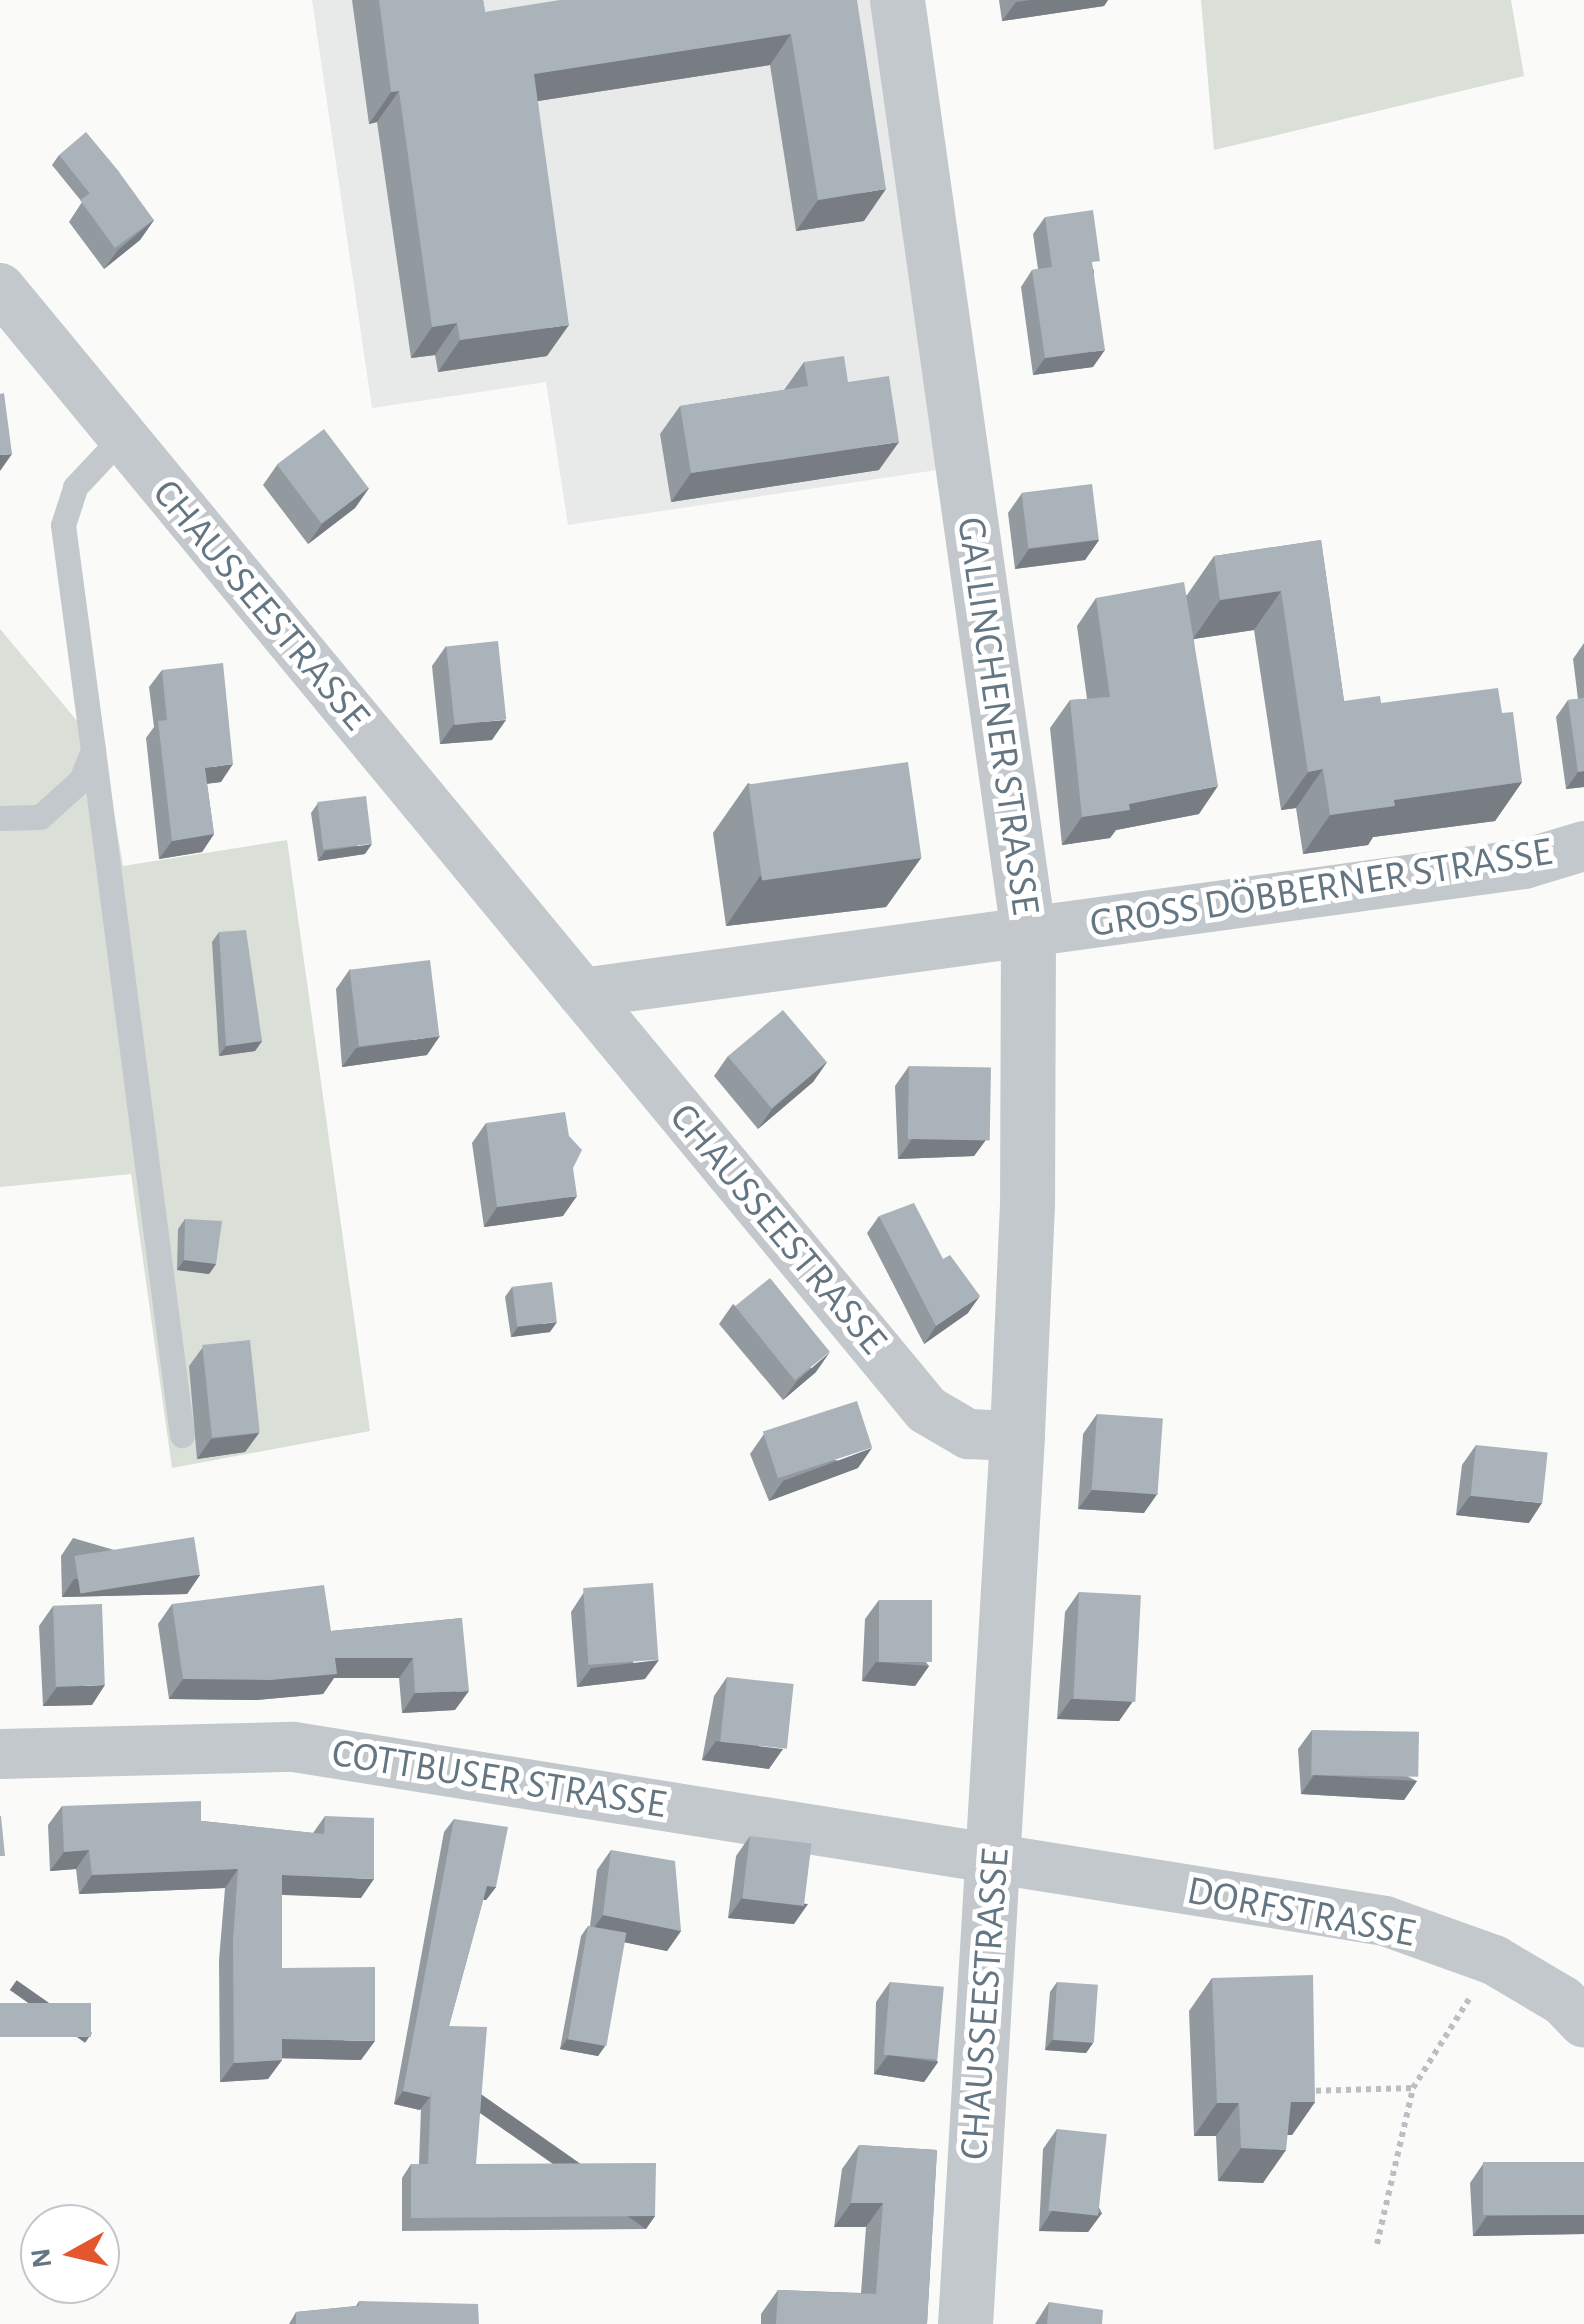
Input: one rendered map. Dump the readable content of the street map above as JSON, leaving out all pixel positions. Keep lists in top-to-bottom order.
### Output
{
  "streets": {
    "street": [
      "CHAUSSEESTRASSE",
      "GALLINCHENER STRASSE",
      "GROSS DÖBBERNER STRASSE",
      "COTTBUSER STRASSE",
      "DORFSTRASSE"
    ]
  },
  "crossings": [
    ["CHAUSSEESTRASSE", "GALLINCHENER STRASSE"],
    ["CHAUSSEESTRASSE", "GROSS DÖBBERNER STRASSE"],
    ["CHAUSSEESTRASSE", "COTTBUSER STRASSE"],
    ["CHAUSSEESTRASSE", "DORFSTRASSE"],
    ["GALLINCHENER STRASSE", "GROSS DÖBBERNER STRASSE"],
    ["COTTBUSER STRASSE", "DORFSTRASSE"]
  ],
  "north": "left"
}
